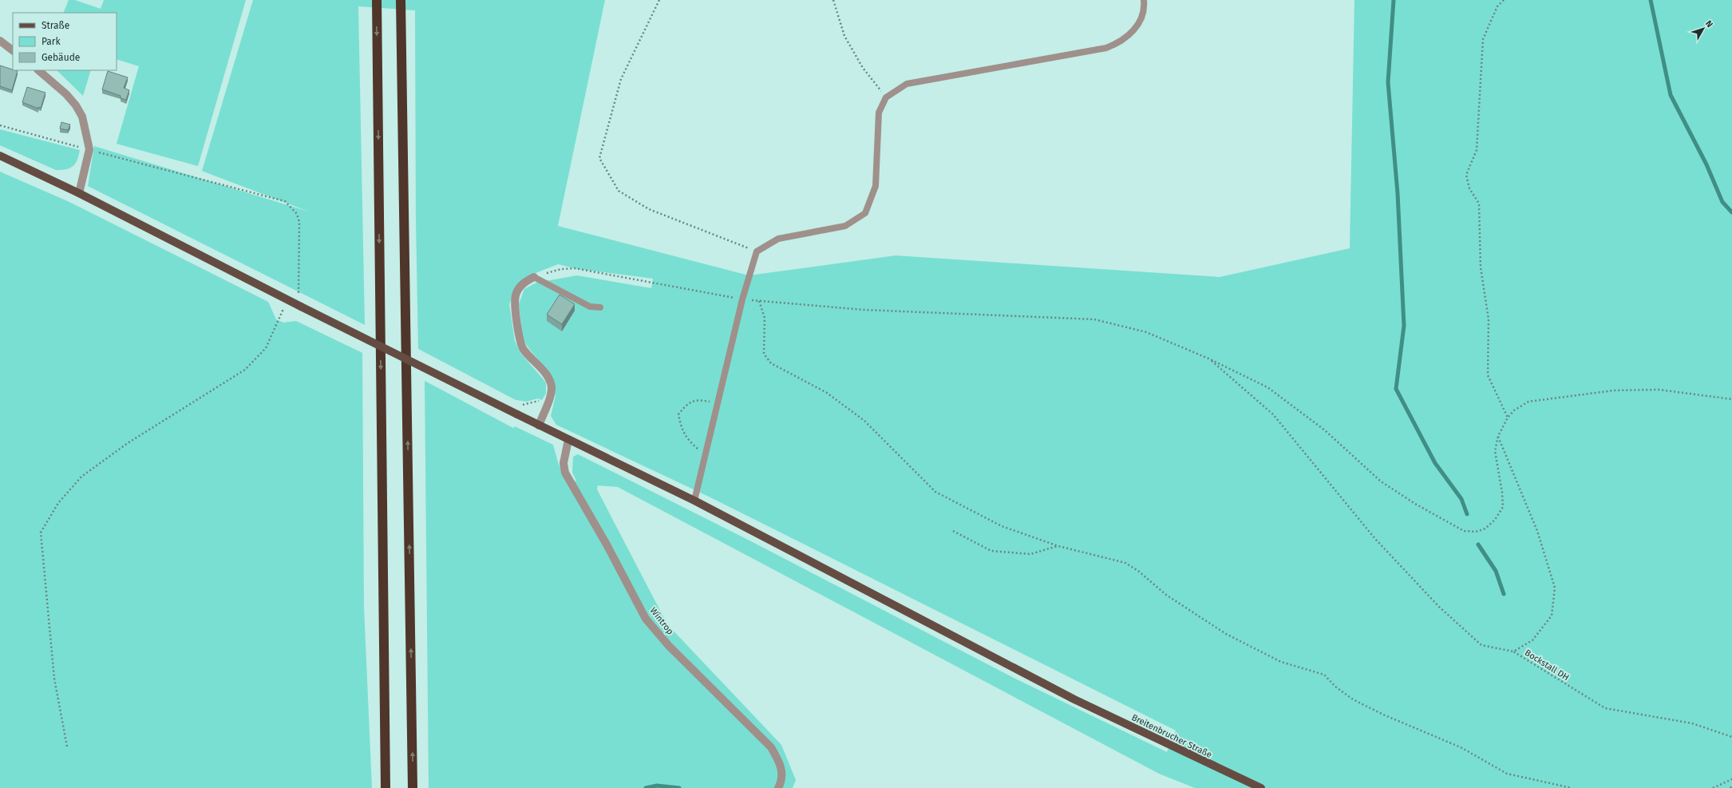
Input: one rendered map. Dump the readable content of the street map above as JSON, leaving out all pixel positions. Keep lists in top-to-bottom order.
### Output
{
  "streets": {
    "main road": ["Breitenbrucher Straße"],
    "street": ["Wintrop"],
    "path": ["Bockstall DH"]
  },
  "crossings": [
    ["Wintrop", "Breitenbrucher Straße"]
  ],
  "legend": ["Straße", "Park", "Gebäude"],
  "north": "top right"
}
